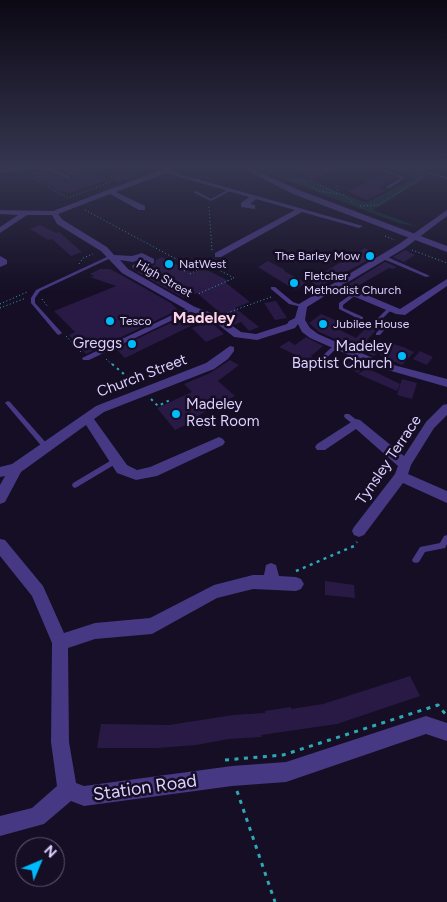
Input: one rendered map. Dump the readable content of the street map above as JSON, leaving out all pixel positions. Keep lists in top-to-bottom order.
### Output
{
  "streets": {
    "street": [
      "High Street",
      "Church Street",
      "Tynsley Terrace",
      "Station Road"
    ]
  },
  "districts": ["Madeley"],
  "places": [
    "The Barley Mow",
    "NatWest",
    "Fletcher Methodist Church",
    "Tesco",
    "Jubilee House",
    "Greggs",
    "Madeley Baptist Church",
    "Madeley Rest Room"
  ],
  "north": "top right"
}
